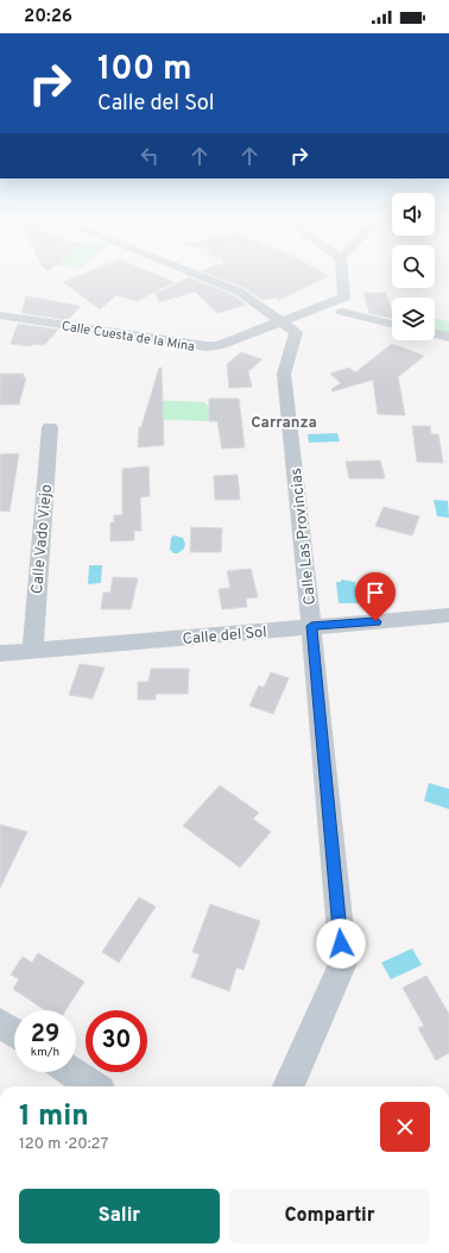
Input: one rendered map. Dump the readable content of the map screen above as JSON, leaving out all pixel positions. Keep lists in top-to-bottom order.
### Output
{
  "streets": {
    "street": [
      "Calle Cuesta de la Mina",
      "Calle Las Provincias",
      "Calle Vado Viejo",
      "Calle del Sol"
    ]
  },
  "crossings": [
    ["Calle Cuesta de la Mina", "Calle Las Provincias"],
    ["Calle Las Provincias", "Calle del Sol"],
    ["Calle Vado Viejo", "Calle del Sol"]
  ],
  "districts": ["Carranza"],
  "page": {
    "status": "20:26",
    "turn": ["100 m", "Calle del Sol"],
    "speed": "29 km/h",
    "limit": "30",
    "heading": ["1 min", "120 m · 20:27"],
    "buttons": ["Salir", "Compartir"]
  }
}
